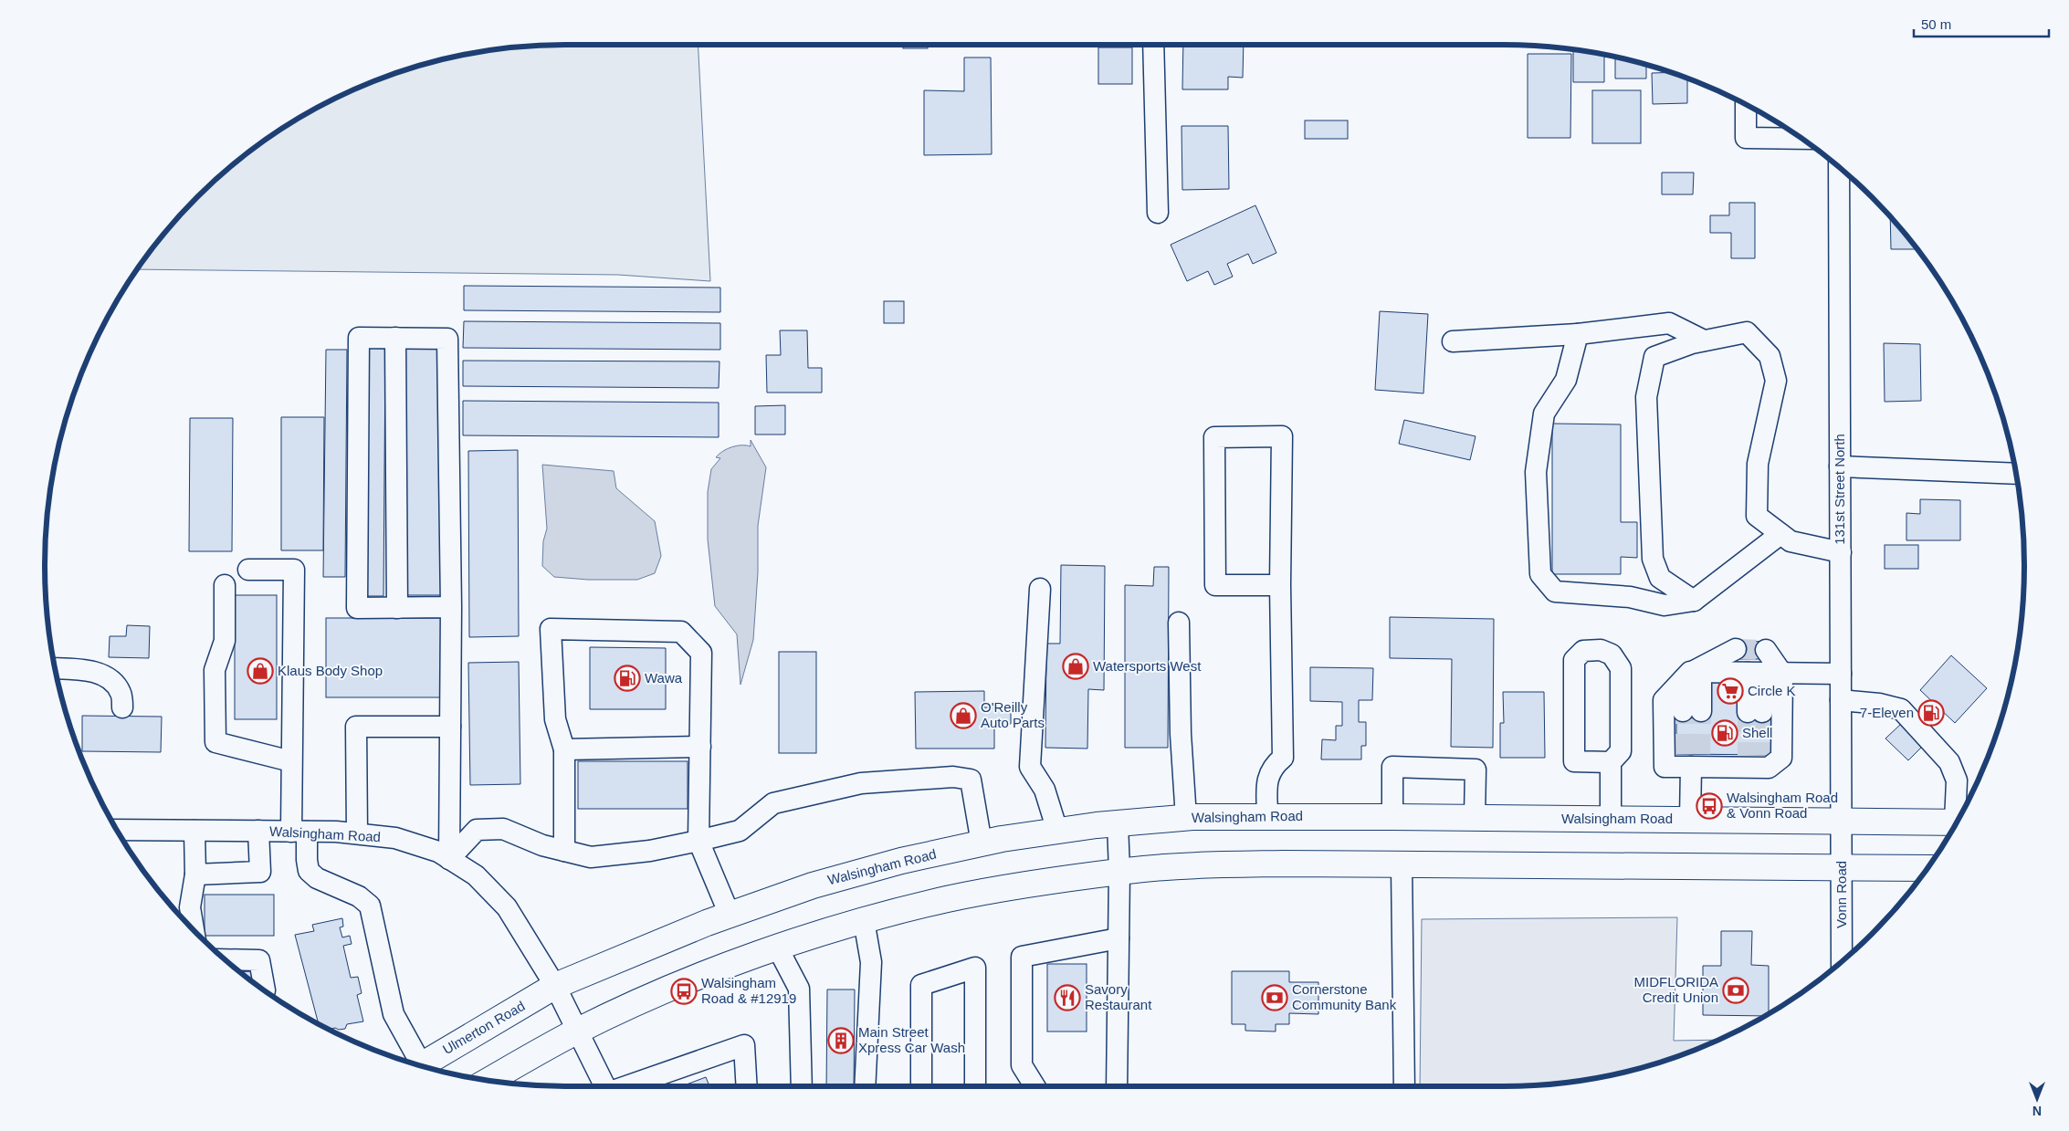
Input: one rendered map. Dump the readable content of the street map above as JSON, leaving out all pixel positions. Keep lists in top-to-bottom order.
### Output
{
  "streets": {
    "main road": ["Walsingham Road", "Ulmerton Road"],
    "street": ["131st Street North", "Vonn Road"]
  },
  "crossings": [
    ["131st Street North", "Walsingham Road"],
    ["131st Street North", "Vonn Road"],
    ["Walsingham Road", "Vonn Road"],
    ["Walsingham Road", "Ulmerton Road"]
  ],
  "places": {
    "shop": ["Watersports West", "Klaus Body Shop", "O'Reilly Auto Parts"],
    "fuel station": ["Wawa", "7-Eleven", "Shell"],
    "supermarket": ["Circle K"],
    "bus stop": ["Walsingham Road & Vonn Road", "Walsingham Road & #12919"],
    "bank": ["MIDFLORIDA Credit Union", "Cornerstone Community Bank"],
    "restaurant": ["Savory Restaurant"],
    "building": ["Main Street Xpress Car Wash"]
  },
  "scale_bar": "50 m",
  "north": "bottom"
}
